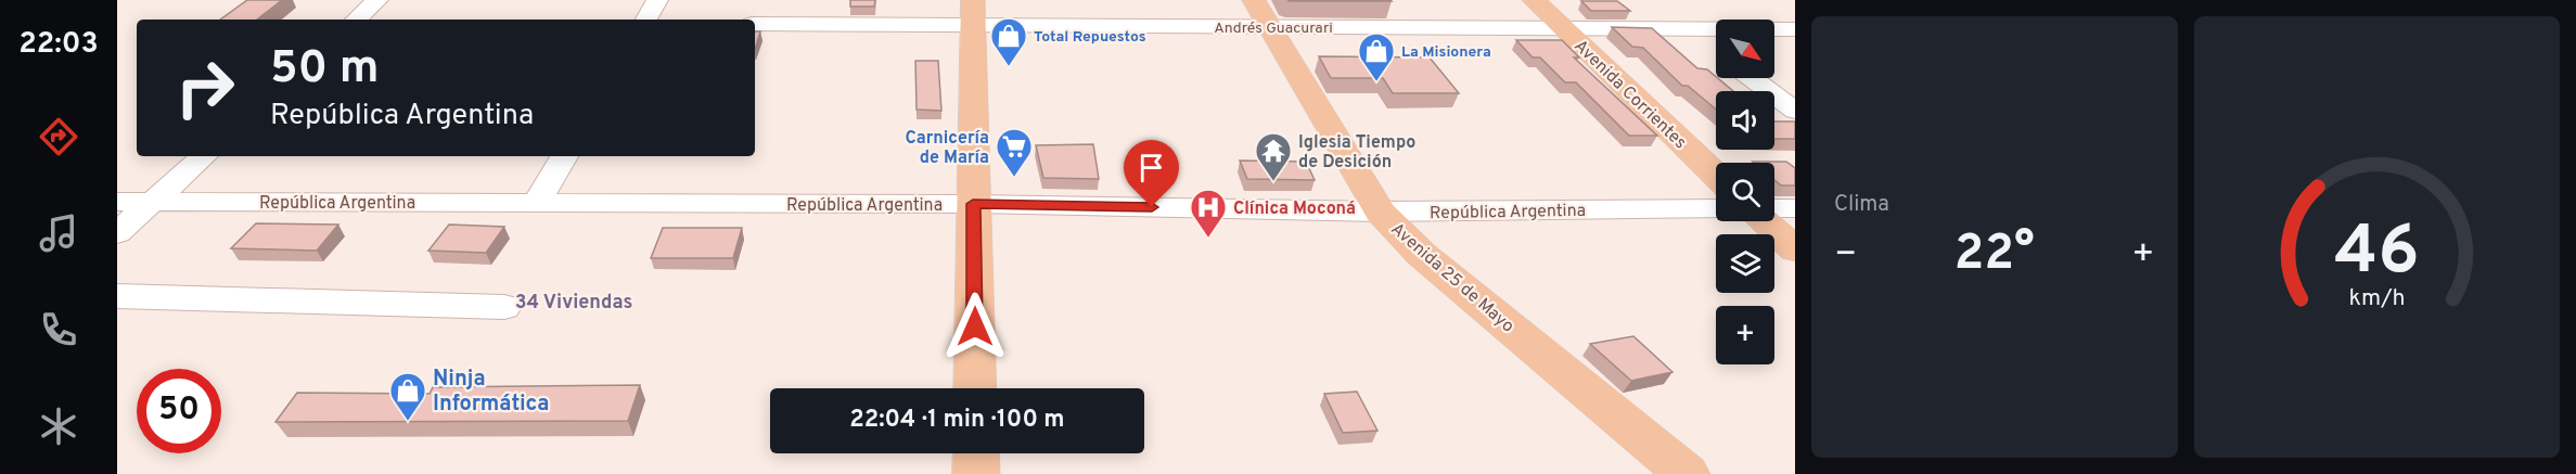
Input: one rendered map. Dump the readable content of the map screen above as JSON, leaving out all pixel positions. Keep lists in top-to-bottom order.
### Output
{
  "streets": {
    "main road": ["Avenida Corrientes", "Avenida 25 de Mayo"],
    "street": ["Andrés Guacurari", "República Argentina"]
  },
  "crossings": [
    ["Andrés Guacurari", "Avenida Corrientes"],
    ["Andrés Guacurari", "Avenida 25 de Mayo"],
    ["República Argentina", "Avenida 25 de Mayo"]
  ],
  "districts": ["34 Viviendas"],
  "places": {
    "shop": ["Total Repuestos", "La Misionera", "Ninja Informática"],
    "supermarket": ["Carnicería de María"],
    "temple": ["Iglesia Tiempo de Desición"],
    "hospital": ["Clínica Moconá"]
  },
  "north": "bottom right",
  "page": {
    "tabs": "22:03",
    "tile": "Clima",
    "map_buttons": "+",
    "turn": ["50 m", "República Argentina"],
    "heat": ["−", "22°", "+"],
    "limit": "50",
    "trip": "22:04 · 1 min · 100 m",
    "gauge": ["46", "km/h"]
  }
}
